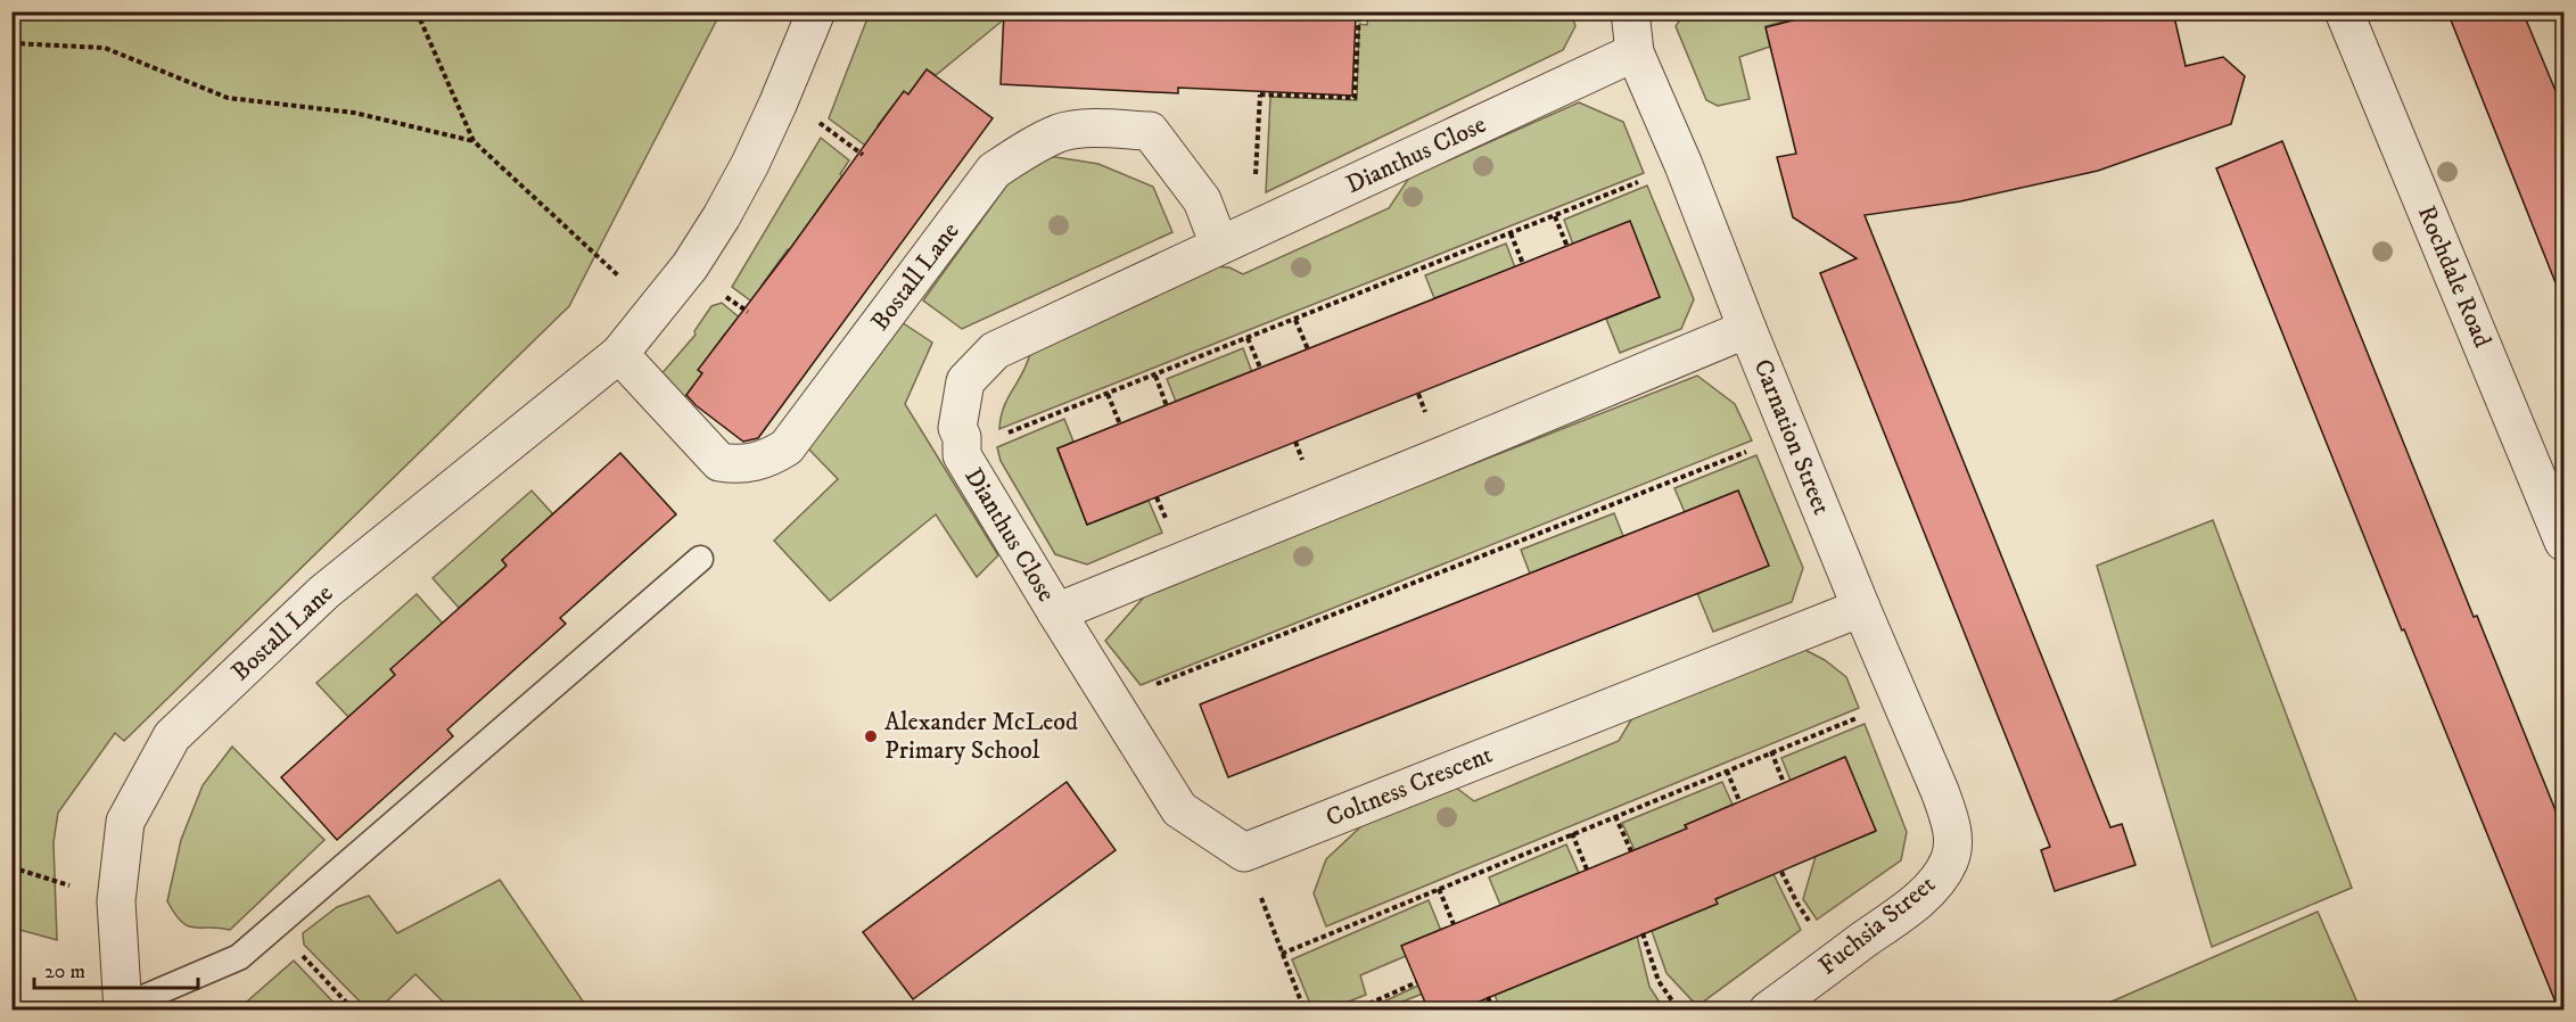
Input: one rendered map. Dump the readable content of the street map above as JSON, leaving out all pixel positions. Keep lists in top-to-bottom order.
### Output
{
  "streets": {
    "street": [
      "Dianthus Close",
      "Bostall Lane",
      "Rochdale Road",
      "Carnation Street",
      "Coltness Crescent",
      "Fuchsia Street"
    ]
  },
  "crossings": [
    ["Dianthus Close", "Bostall Lane"],
    ["Dianthus Close", "Carnation Street"],
    ["Carnation Street", "Coltness Crescent"],
    ["Carnation Street", "Fuchsia Street"]
  ],
  "places": ["Alexander McLeod Primary School"],
  "scale_bar": "20 m"
}
